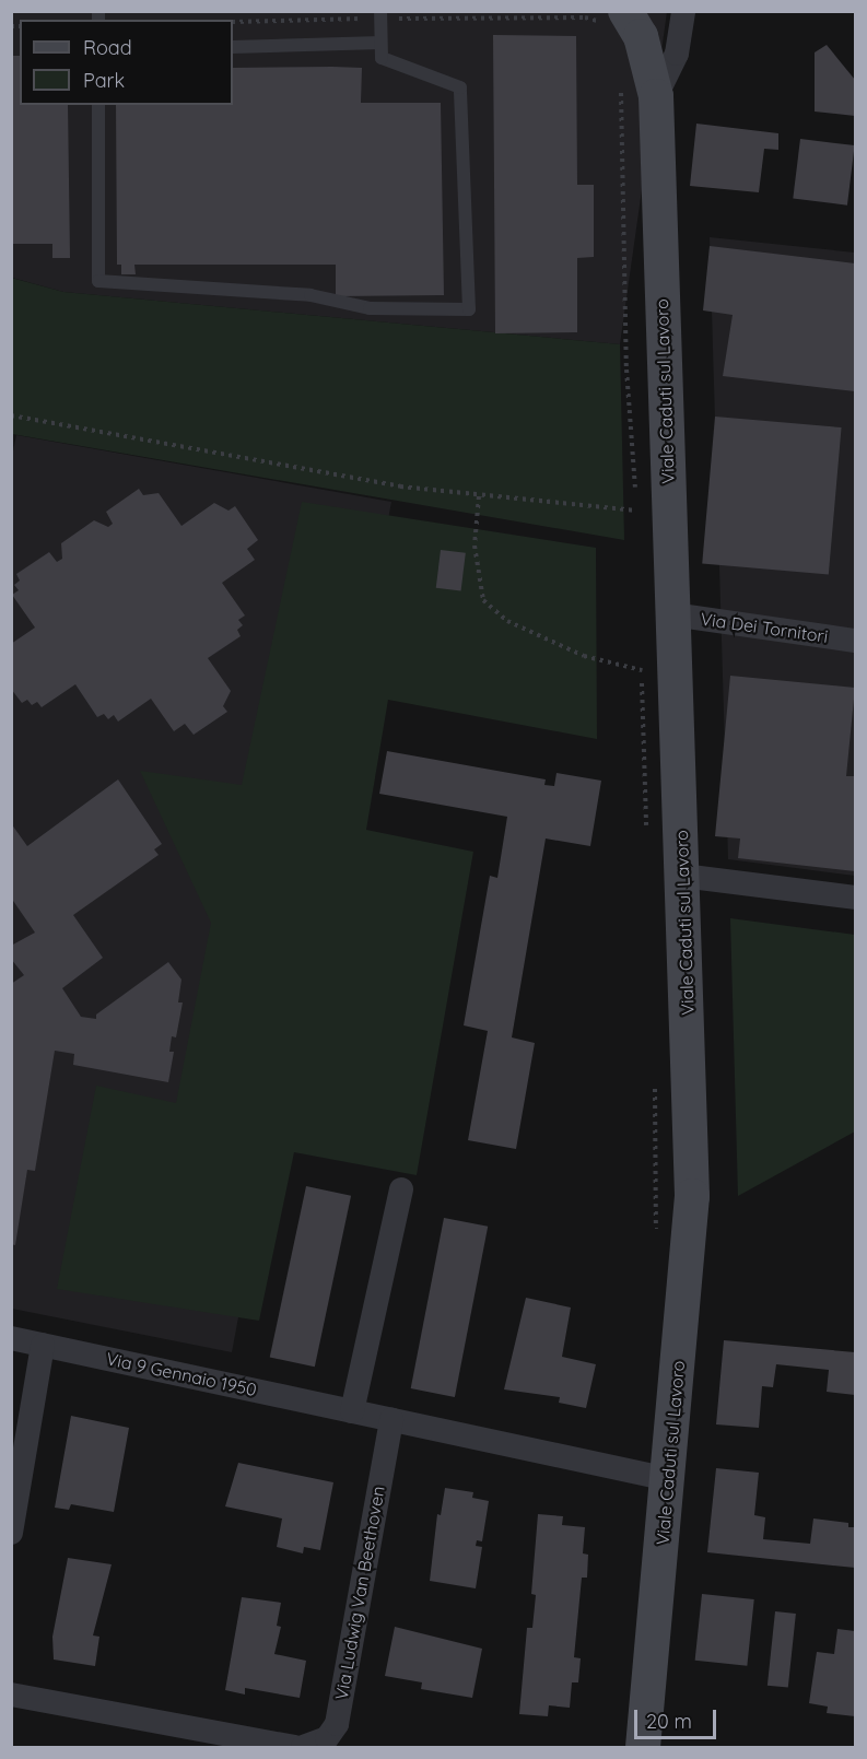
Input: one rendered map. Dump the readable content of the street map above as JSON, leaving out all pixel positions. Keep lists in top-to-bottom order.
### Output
{
  "streets": {
    "street": [
      "Viale Caduti sul Lavoro",
      "Via Dei Tornitori",
      "Via 9 Gennaio 1950",
      "Via Ludwig Van Beethoven"
    ]
  },
  "crossings": [
    ["Viale Caduti sul Lavoro", "Via Dei Tornitori"],
    ["Viale Caduti sul Lavoro", "Via 9 Gennaio 1950"],
    ["Via 9 Gennaio 1950", "Via Ludwig Van Beethoven"]
  ],
  "legend": ["Road", "Park"],
  "scale_bar": "20 m"
}
